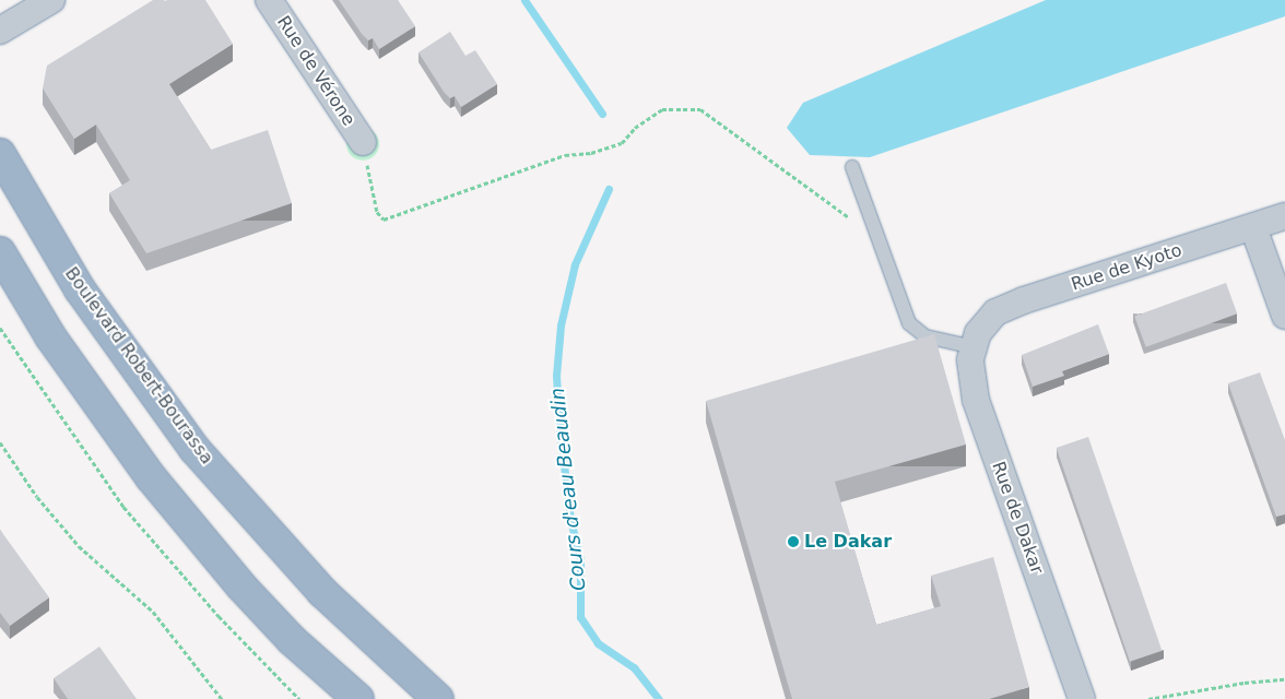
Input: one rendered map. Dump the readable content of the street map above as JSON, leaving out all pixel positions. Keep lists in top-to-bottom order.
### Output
{
  "streets": {
    "highway": ["Boulevard Robert-Bourassa"],
    "street": ["Rue de Vérone", "Rue de Kyoto", "Rue de Dakar"]
  },
  "crossings": [
    ["Rue de Kyoto", "Rue de Dakar"]
  ],
  "water": ["Cours d'eau Beaudin"],
  "places": ["Le Dakar"]
}
